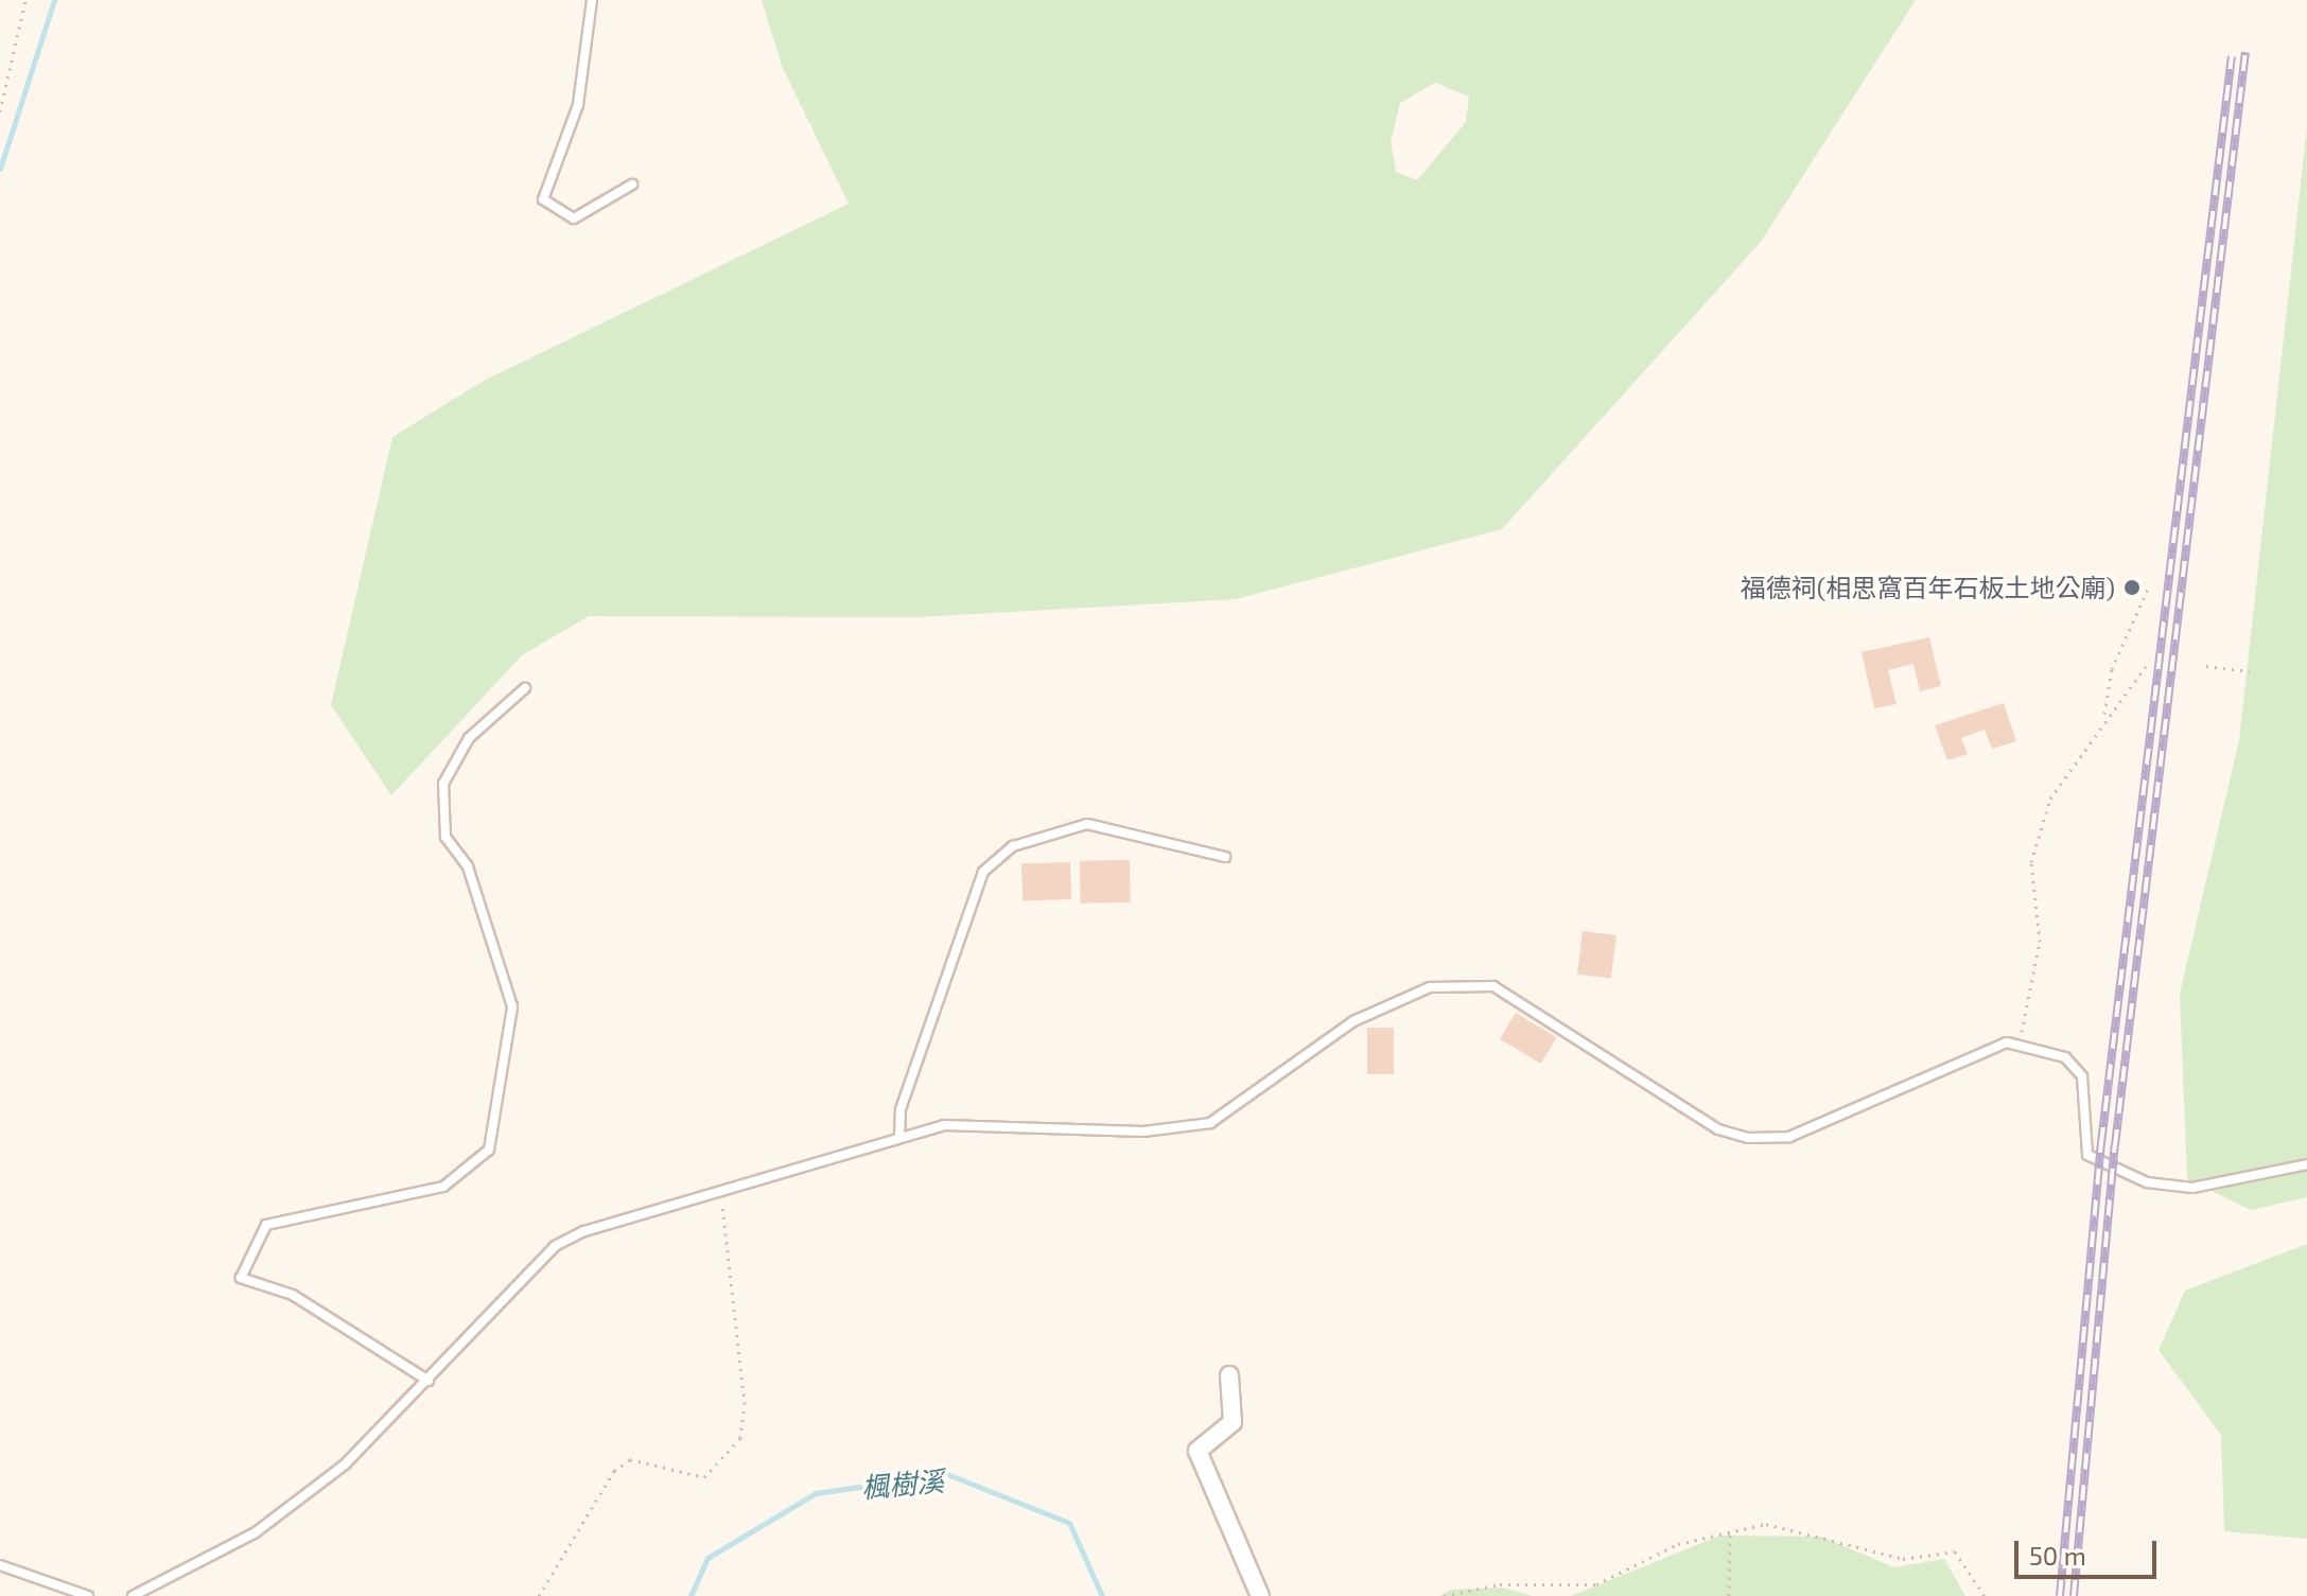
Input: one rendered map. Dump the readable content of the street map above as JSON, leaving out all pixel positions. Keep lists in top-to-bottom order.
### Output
{
  "water": ["楓樹溪"],
  "places": ["福德祠(相思窩百年石板土地公廟)"],
  "scale_bar": "50 m"
}
